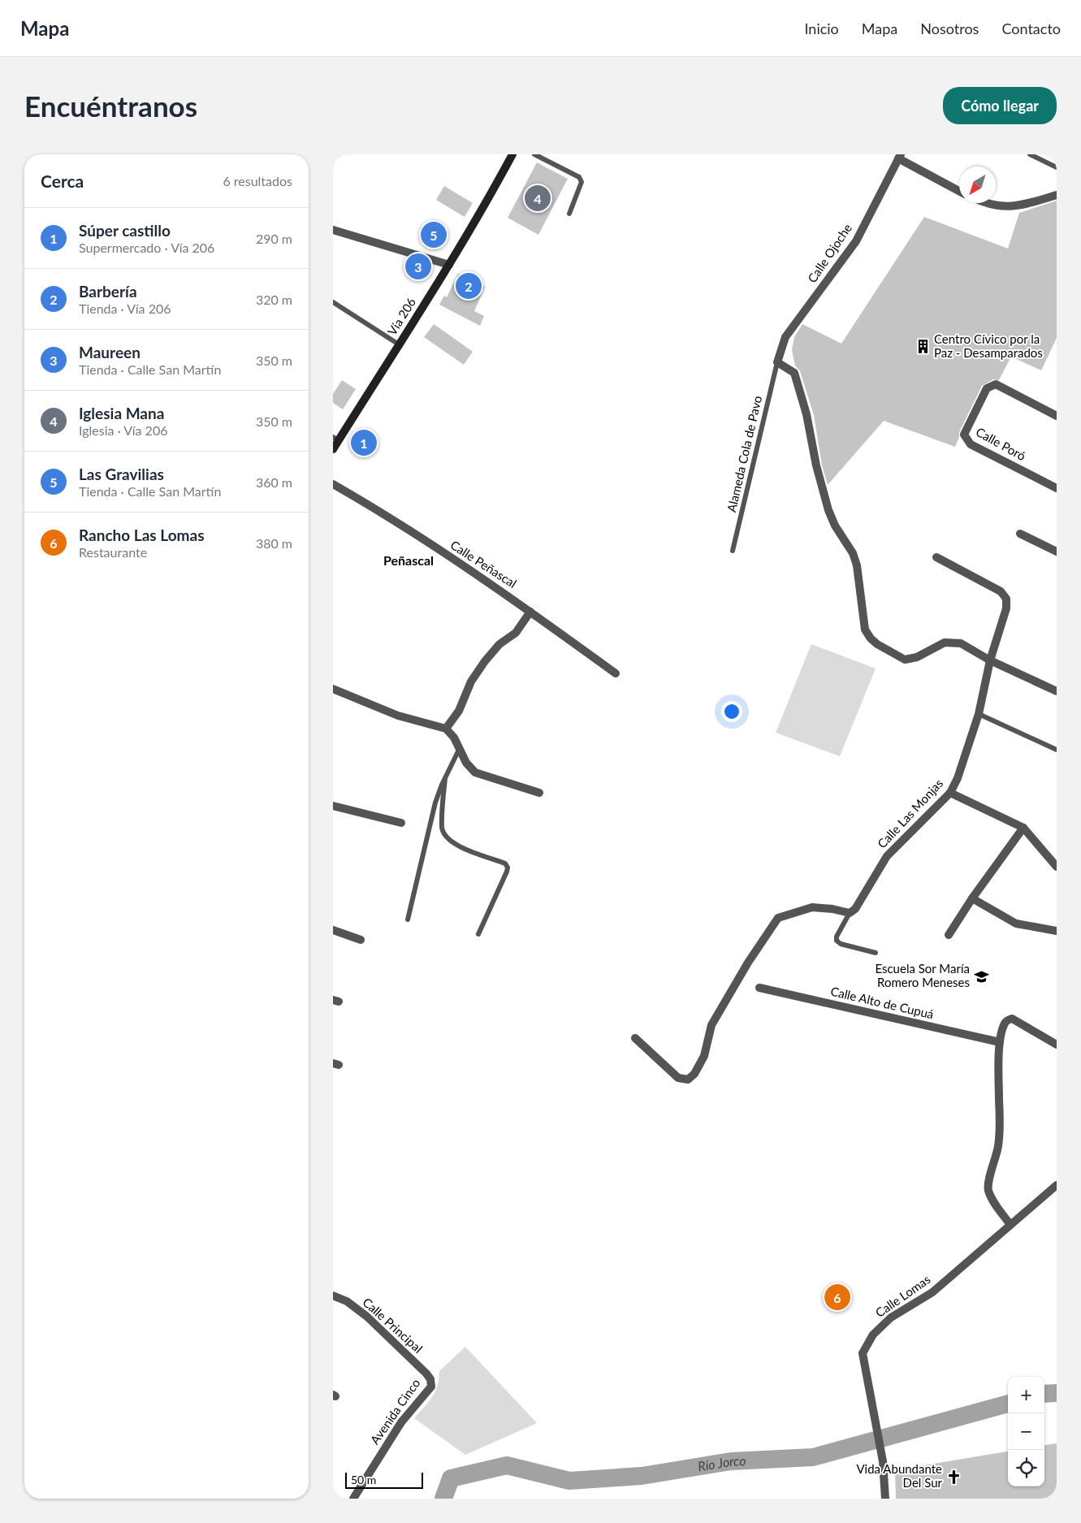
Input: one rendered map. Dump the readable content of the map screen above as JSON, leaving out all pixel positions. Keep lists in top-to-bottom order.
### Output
{
  "streets": {
    "main road": ["Vía 206"],
    "street": [
      "Calle Ojoche",
      "Calle Poró",
      "Calle Peñascal",
      "Calle Las Monjas",
      "Calle Alto de Cupuá",
      "Calle Lomas",
      "Calle Principal",
      "Avenida Cinco"
    ],
    "lane": ["Alameda Cola de Pavo"]
  },
  "crossings": [
    ["Calle Ojoche", "Alameda Cola de Pavo"],
    ["Calle Principal", "Avenida Cinco"]
  ],
  "districts": ["Peñascal"],
  "water": ["Río Jorco"],
  "places": {
    "building": ["Centro Cívico por la Paz - Desamparados"],
    "school or university": ["Escuela Sor María Romero Meneses"],
    "church": ["Vida Abundante Del Sur"]
  },
  "scale_bar": "50 m",
  "north": "bottom left",
  "page": {
    "header": "Mapa",
    "nav": [
      "Inicio",
      "Mapa",
      "Nosotros",
      "Contacto"
    ],
    "buttons": "Cómo llegar",
    "title": "Encuéntranos",
    "heading": ["Cerca", "6 resultados"],
    "pins": [
      "4",
      "5",
      "3",
      "2",
      "1",
      "6"
    ],
    "list": [
      {
        "mark": "1",
        "name": "Súper castillo",
        "note": "Supermercado · Vía 206",
        "value": "290 m"
      },
      {
        "mark": "2",
        "name": "Barbería",
        "note": "Tienda · Vía 206",
        "value": "320 m"
      },
      {
        "mark": "3",
        "name": "Maureen",
        "note": "Tienda · Calle San Martín",
        "value": "350 m"
      },
      {
        "mark": "4",
        "name": "Iglesia Mana",
        "note": "Iglesia · Vía 206",
        "value": "350 m"
      },
      {
        "mark": "5",
        "name": "Las Gravilias",
        "note": "Tienda · Calle San Martín",
        "value": "360 m"
      },
      {
        "mark": "6",
        "name": "Rancho Las Lomas",
        "note": "Restaurante",
        "value": "380 m"
      }
    ],
    "map_buttons": ["+", "−"],
    "scale": "50 m"
  }
}
